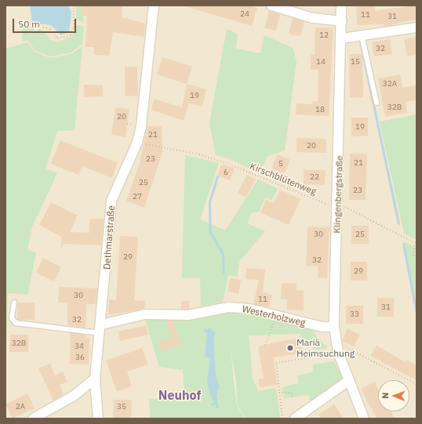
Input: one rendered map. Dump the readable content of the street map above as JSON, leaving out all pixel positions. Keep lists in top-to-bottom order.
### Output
{
  "streets": {
    "street": ["Klingenbergstraße", "Dethmarstraße", "Westerholzweg"],
    "path": ["Kirschblütenweg"]
  },
  "crossings": [
    ["Kirschblütenweg", "Klingenbergstraße"],
    ["Kirschblütenweg", "Dethmarstraße"],
    ["Klingenbergstraße", "Westerholzweg"],
    ["Dethmarstraße", "Westerholzweg"]
  ],
  "districts": ["Neuhof"],
  "places": ["Mariä Heimsuchung"],
  "house_numbers": [
    "24",
    "11",
    "31",
    "12",
    "32",
    "14",
    "15",
    "32A",
    "19",
    "32B",
    "18",
    "20",
    "19",
    "21",
    "20",
    "23",
    "21",
    "5",
    "6",
    "22",
    "25",
    "23",
    "27",
    "30",
    "25",
    "29",
    "32",
    "29",
    "30",
    "11",
    "31",
    "33",
    "32",
    "32B",
    "34",
    "36",
    "2A",
    "35"
  ],
  "scale_bar": "50 m",
  "north": "left"
}
